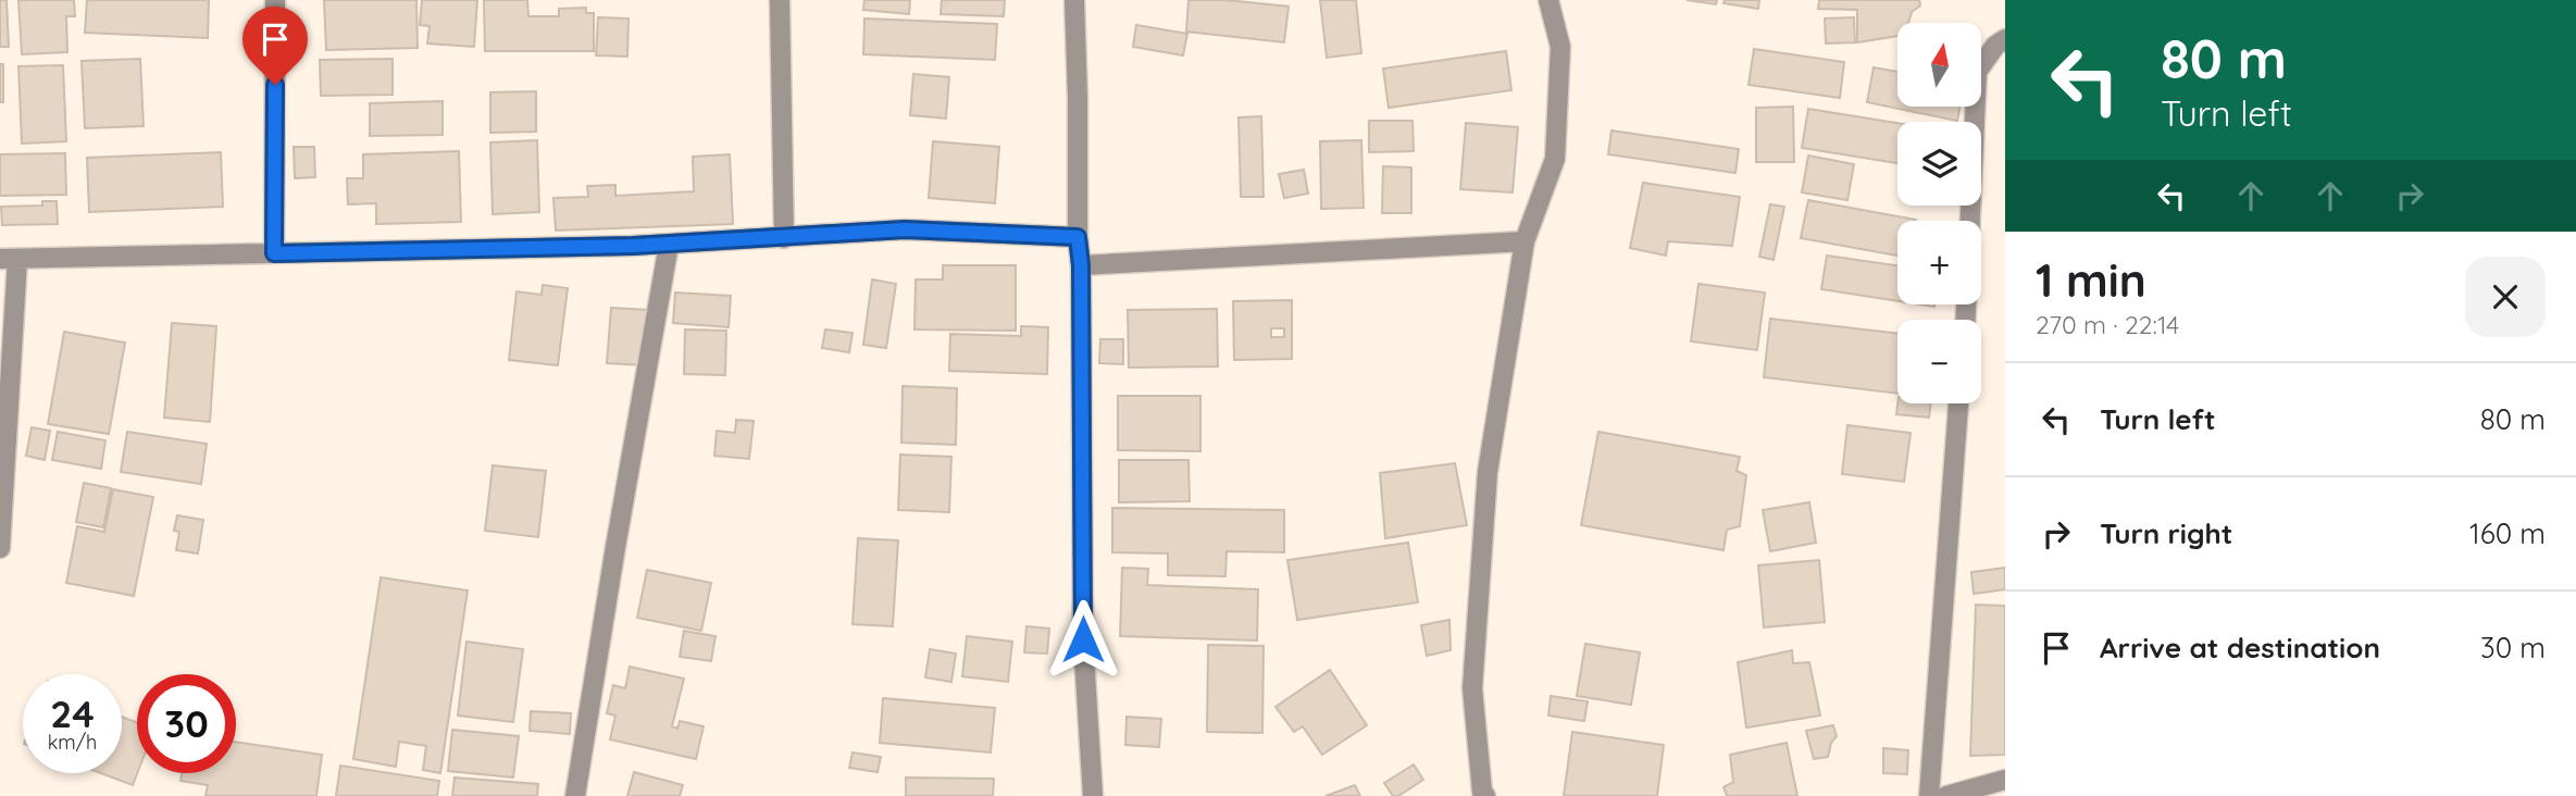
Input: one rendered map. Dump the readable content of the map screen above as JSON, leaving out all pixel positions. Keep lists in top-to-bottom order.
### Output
{
  "north": "top",
  "page": {
    "turn": ["80 m", "Turn left"],
    "map_buttons": ["+", "−"],
    "heading": ["1 min", "270 m · 22:14"],
    "list": [
      {
        "name": "Turn left",
        "value": "80 m"
      },
      {
        "name": "Turn right",
        "value": "160 m"
      },
      {
        "name": "Arrive at destination",
        "value": "30 m"
      }
    ],
    "speed": "24 km/h",
    "limit": "30"
  }
}
